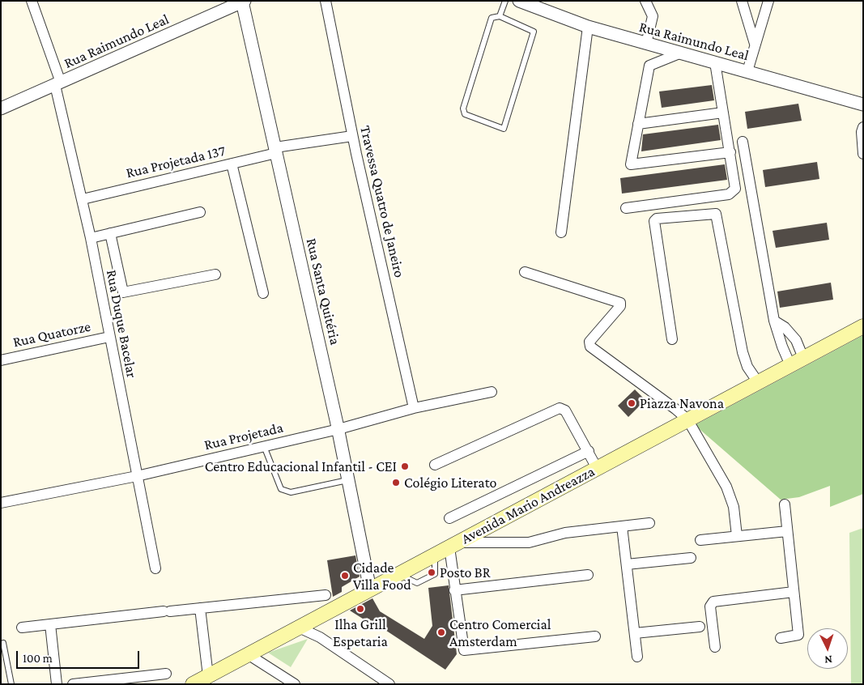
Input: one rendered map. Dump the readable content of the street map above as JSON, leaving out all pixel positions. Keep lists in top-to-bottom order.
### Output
{
  "streets": {
    "main road": ["Avenida Mario Andreazza"],
    "street": [
      "Rua Raimundo Leal",
      "Rua Projetada 137",
      "Travessa Quatro de Janeiro",
      "Rua Santa Quitéria",
      "Rua Duque Bacelar",
      "Rua Quatorze",
      "Rua Projetada"
    ]
  },
  "crossings": [
    ["Rua Raimundo Leal", "Rua Santa Quitéria"],
    ["Rua Raimundo Leal", "Rua Duque Bacelar"],
    ["Rua Projetada 137", "Travessa Quatro de Janeiro"],
    ["Rua Projetada 137", "Rua Santa Quitéria"],
    ["Rua Projetada 137", "Rua Duque Bacelar"],
    ["Travessa Quatro de Janeiro", "Rua Projetada"],
    ["Rua Santa Quitéria", "Rua Projetada"],
    ["Rua Santa Quitéria", "Avenida Mario Andreazza"],
    ["Rua Duque Bacelar", "Rua Quatorze"],
    ["Rua Duque Bacelar", "Rua Projetada"]
  ],
  "places": [
    "Piazza Navona",
    "Centro Educacional Infantil - CEI",
    "Colégio Literato",
    "Posto BR",
    "Cidade Villa Food",
    "Ilha Grill Espetaria",
    "Centro Comercial Amsterdam"
  ],
  "scale_bar": "100 m",
  "north": "bottom"
}
